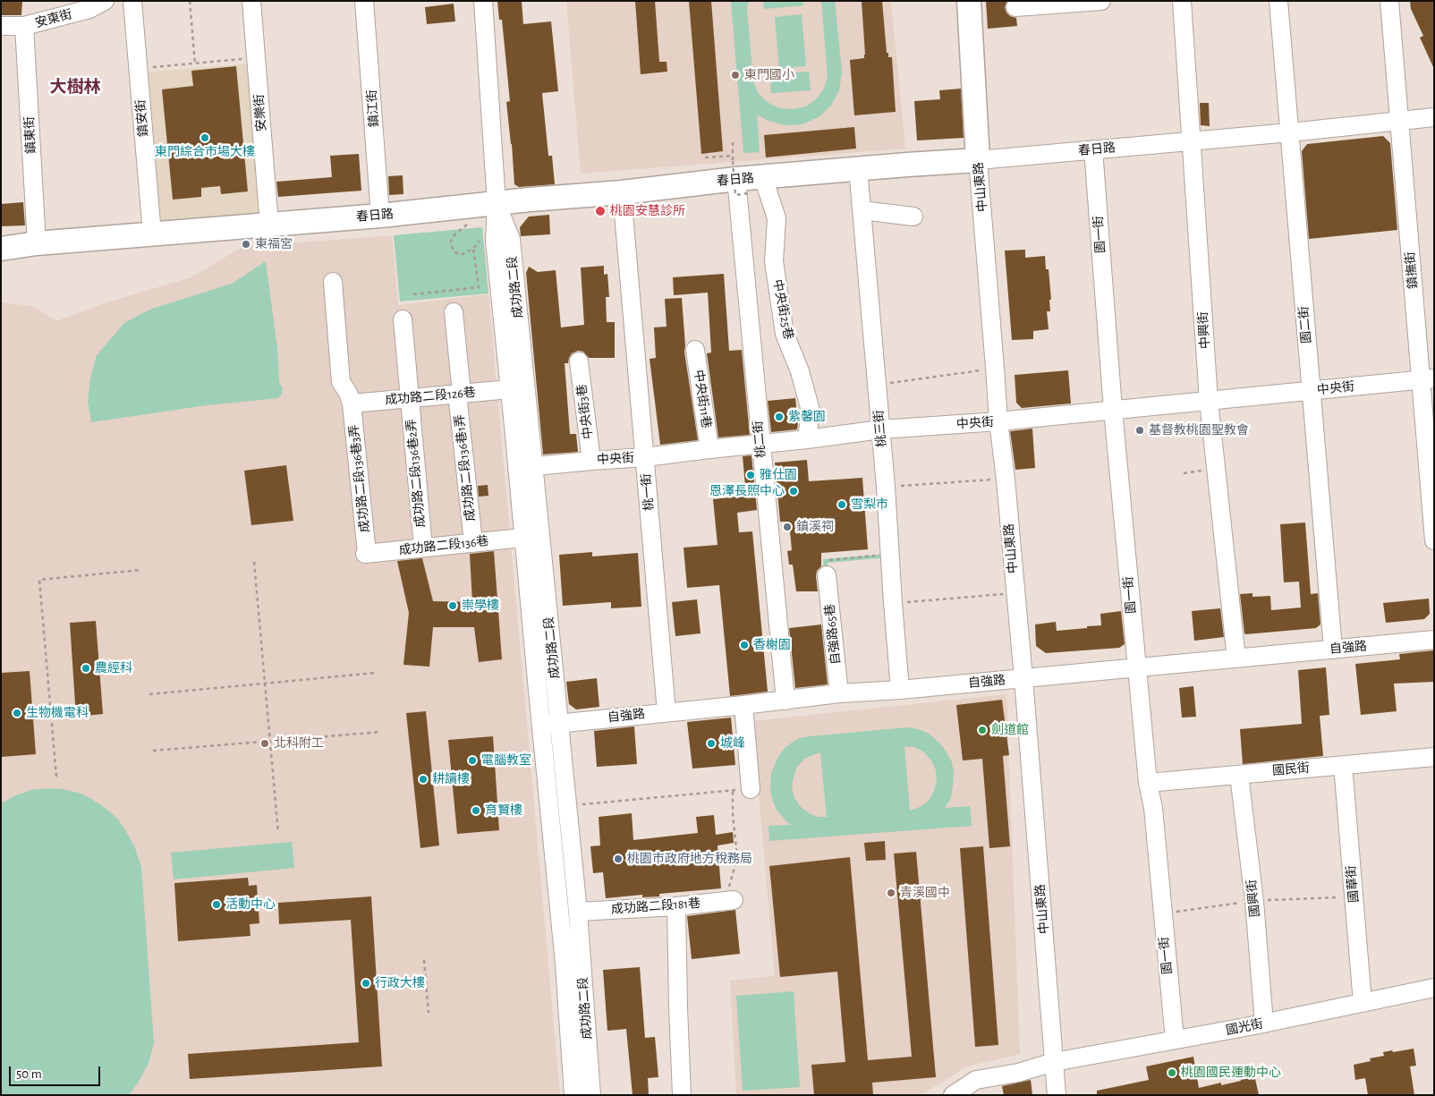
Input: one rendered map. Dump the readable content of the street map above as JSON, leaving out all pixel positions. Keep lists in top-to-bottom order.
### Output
{
  "streets": {
    "main road": ["春日路", "中山東路"],
    "street": [
      "安東街",
      "鎮江街",
      "安樂街",
      "鎮安街",
      "鎮東街",
      "園一街",
      "鎮撫街",
      "成功路二段",
      "中央街25巷",
      "園二街",
      "中興街",
      "中央街",
      "成功路二段126巷",
      "中央街11巷",
      "中央街3巷",
      "桃三街",
      "桃二街",
      "成功路二段136巷1弄",
      "成功路二段136巷2弄",
      "成功路二段136巷3弄",
      "桃一街",
      "成功路二段136巷",
      "自強路65巷",
      "自強路",
      "國民街",
      "國華街",
      "國興街",
      "成功路二段181巷",
      "國光街"
    ]
  },
  "crossings": [
    ["安東街", "鎮東街"],
    ["鎮江街", "春日路"],
    ["安樂街", "春日路"],
    ["鎮安街", "春日路"],
    ["鎮東街", "春日路"],
    ["春日路", "中山東路"],
    ["春日路", "園一街"],
    ["春日路", "鎮撫街"],
    ["春日路", "成功路二段"],
    ["春日路", "中央街25巷"],
    ["春日路", "園二街"],
    ["春日路", "中興街"],
    ["春日路", "桃三街"],
    ["春日路", "桃二街"],
    ["春日路", "桃一街"],
    ["中山東路", "中央街"],
    ["中山東路", "自強路"],
    ["中山東路", "國光街"],
    ["園一街", "中央街"],
    ["園一街", "自強路"],
    ["園一街", "國民街"],
    ["園一街", "國光街"],
    ["鎮撫街", "中央街"],
    ["成功路二段", "中央街"],
    ["成功路二段", "成功路二段126巷"],
    ["成功路二段", "成功路二段136巷"],
    ["成功路二段", "自強路"],
    ["成功路二段", "成功路二段181巷"],
    ["中央街25巷", "中央街"],
    ["中央街25巷", "桃二街"],
    ["園二街", "中央街"],
    ["園二街", "自強路"],
    ["中興街", "中央街"],
    ["中興街", "自強路"],
    ["中央街", "中央街11巷"],
    ["中央街", "中央街3巷"],
    ["中央街", "桃三街"],
    ["中央街", "桃二街"],
    ["中央街", "桃一街"],
    ["成功路二段126巷", "成功路二段136巷1弄"],
    ["成功路二段126巷", "成功路二段136巷2弄"],
    ["成功路二段126巷", "成功路二段136巷3弄"],
    ["桃三街", "自強路"],
    ["桃二街", "自強路"],
    ["成功路二段136巷1弄", "成功路二段136巷"],
    ["成功路二段136巷2弄", "成功路二段136巷"],
    ["成功路二段136巷3弄", "成功路二段136巷"],
    ["桃一街", "自強路"],
    ["自強路65巷", "自強路"],
    ["國民街", "國華街"],
    ["國民街", "國興街"],
    ["國華街", "國光街"],
    ["國興街", "國光街"]
  ],
  "districts": ["大樹林"],
  "places": [
    "東門國小",
    "東門綜合市場大樓",
    "桃園安慧診所",
    "東福宮",
    "紫馨園",
    "基督教桃園聖教會",
    "雅仕園",
    "恩澤長照中心",
    "雪梨市",
    "鎮溪祠",
    "崇學樓",
    "香榭園",
    "農經科",
    "生物機電科",
    "劍道館",
    "北科附工",
    "城峰",
    "電腦教室",
    "耕讀樓",
    "育賢樓",
    "桃園市政府地方稅務局",
    "青溪國中",
    "活動中心",
    "行政大樓",
    "桃園國民運動中心"
  ],
  "scale_bar": "50 m"
}
